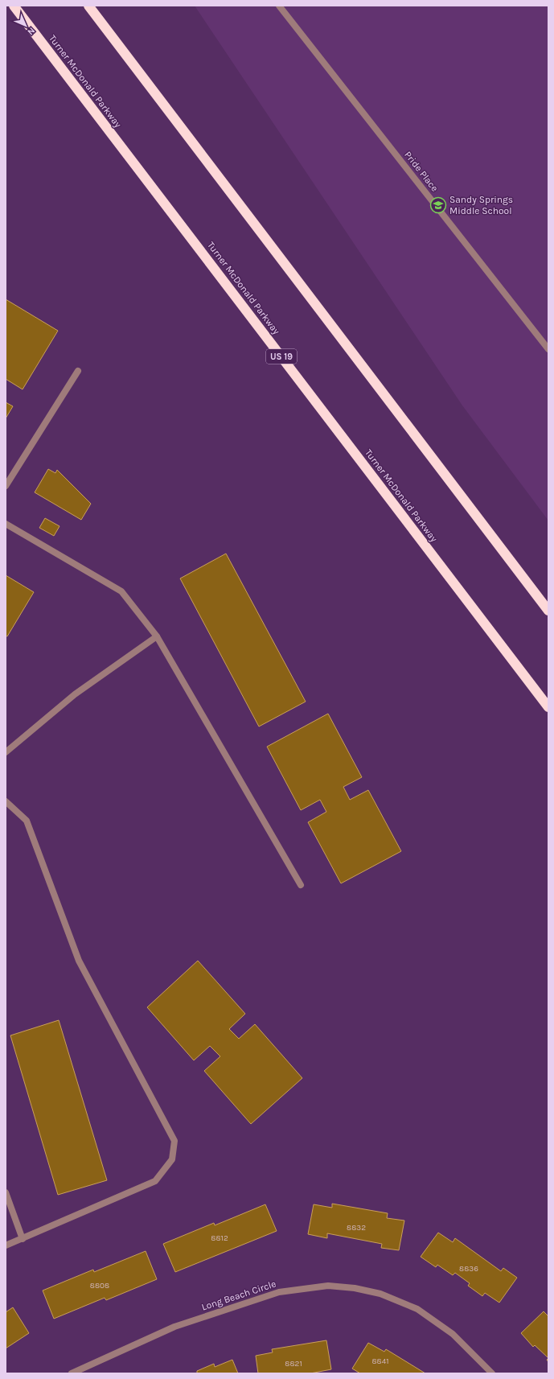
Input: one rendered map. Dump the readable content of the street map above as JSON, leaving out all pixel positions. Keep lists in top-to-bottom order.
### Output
{
  "streets": {
    "highway": ["Turner McDonald Parkway", "US 19"],
    "street": ["Pride Place", "Long Beach Circle"]
  },
  "places": {
    "school or university": ["Sandy Springs Middle School"]
  },
  "house_numbers": [
    "8832",
    "8812",
    "8836",
    "8808",
    "8841",
    "8821"
  ],
  "north": "bottom right"
}
